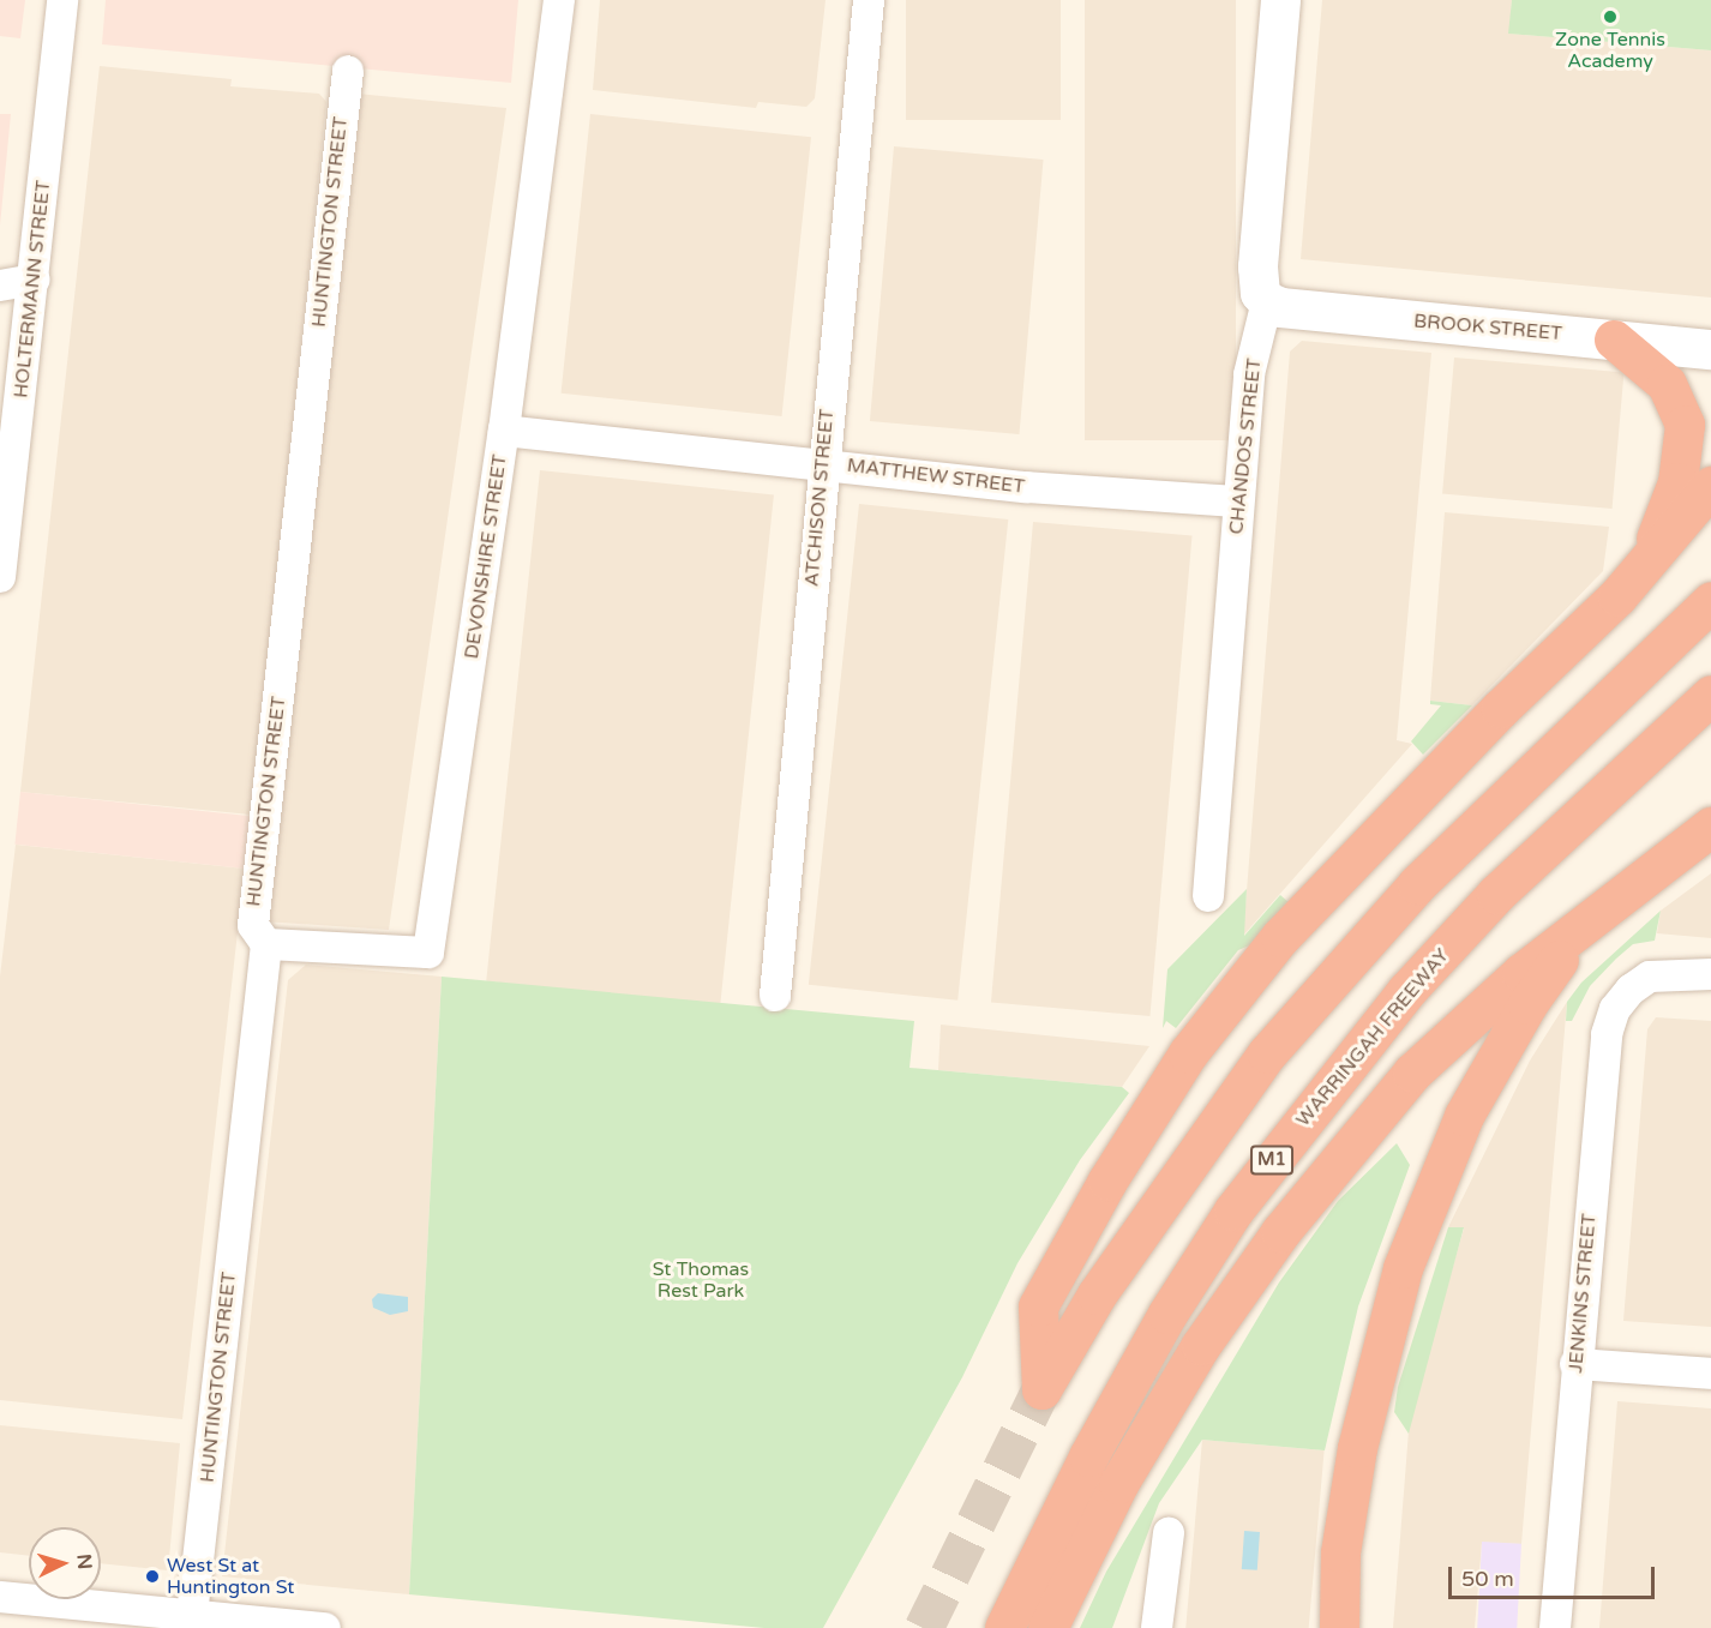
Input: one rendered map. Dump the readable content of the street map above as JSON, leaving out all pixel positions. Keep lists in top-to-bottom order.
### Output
{
  "streets": {
    "highway": ["WARRINGAH FREEWAY", "M1"],
    "main road": ["BROOK STREET", "CHANDOS STREET"],
    "street": [
      "HUNTINGTON STREET",
      "HOLTERMANN STREET",
      "MATTHEW STREET",
      "ATCHISON STREET",
      "DEVONSHIRE STREET",
      "JENKINS STREET"
    ]
  },
  "crossings": [
    ["HUNTINGTON STREET", "DEVONSHIRE STREET"],
    ["BROOK STREET", "CHANDOS STREET"],
    ["CHANDOS STREET", "MATTHEW STREET"],
    ["MATTHEW STREET", "ATCHISON STREET"],
    ["MATTHEW STREET", "DEVONSHIRE STREET"]
  ],
  "parks": ["St Thomas Rest Park"],
  "places": ["Zone Tennis Academy", "West St at Huntington St"],
  "scale_bar": "50 m",
  "north": "right"
}
